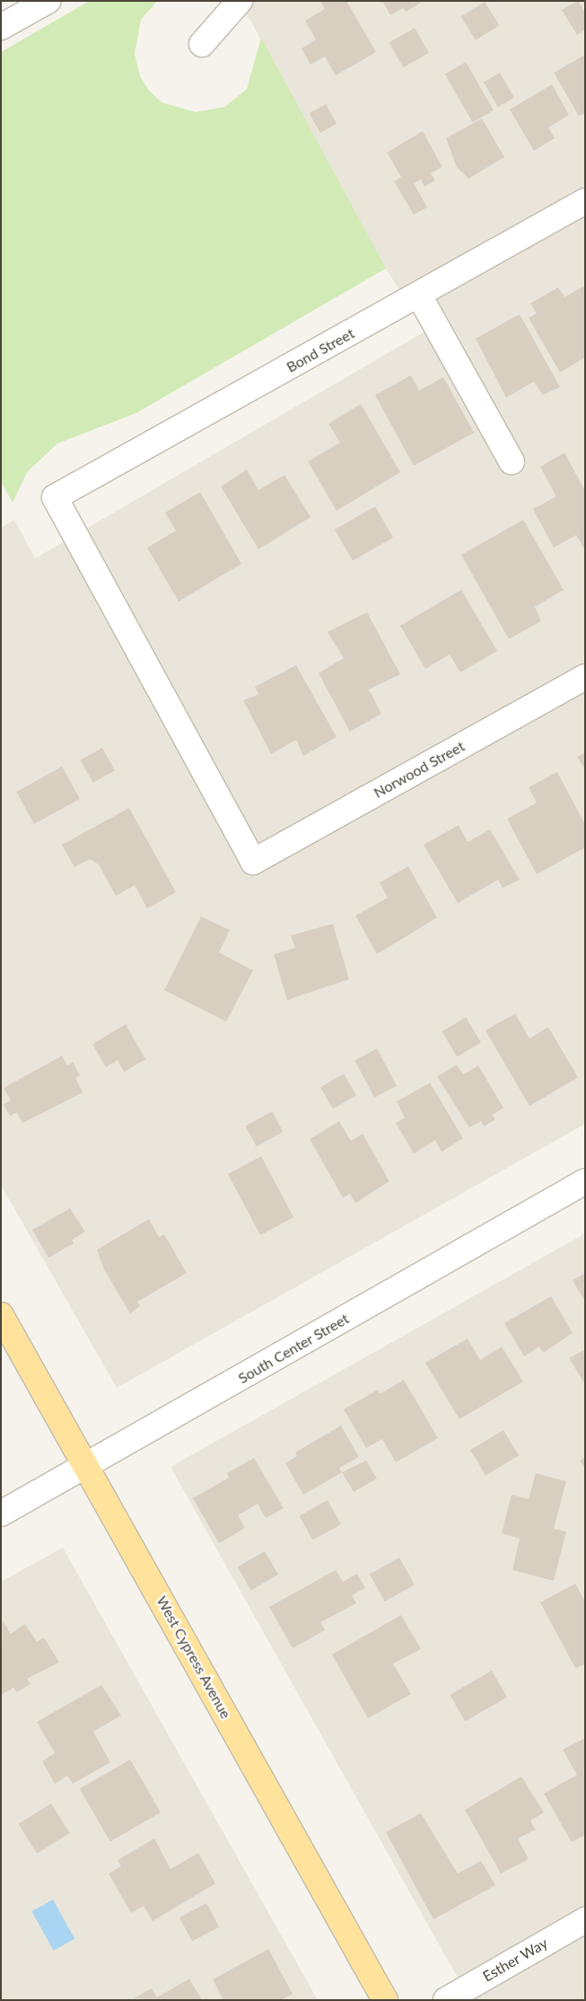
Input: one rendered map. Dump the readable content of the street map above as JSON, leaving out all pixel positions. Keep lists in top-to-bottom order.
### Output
{
  "streets": {
    "main road": ["West Cypress Avenue"],
    "street": [
      "Bond Street",
      "Norwood Street",
      "South Center Street",
      "Esther Way"
    ]
  },
  "crossings": [
    ["Bond Street", "Norwood Street"],
    ["South Center Street", "West Cypress Avenue"]
  ]
}
